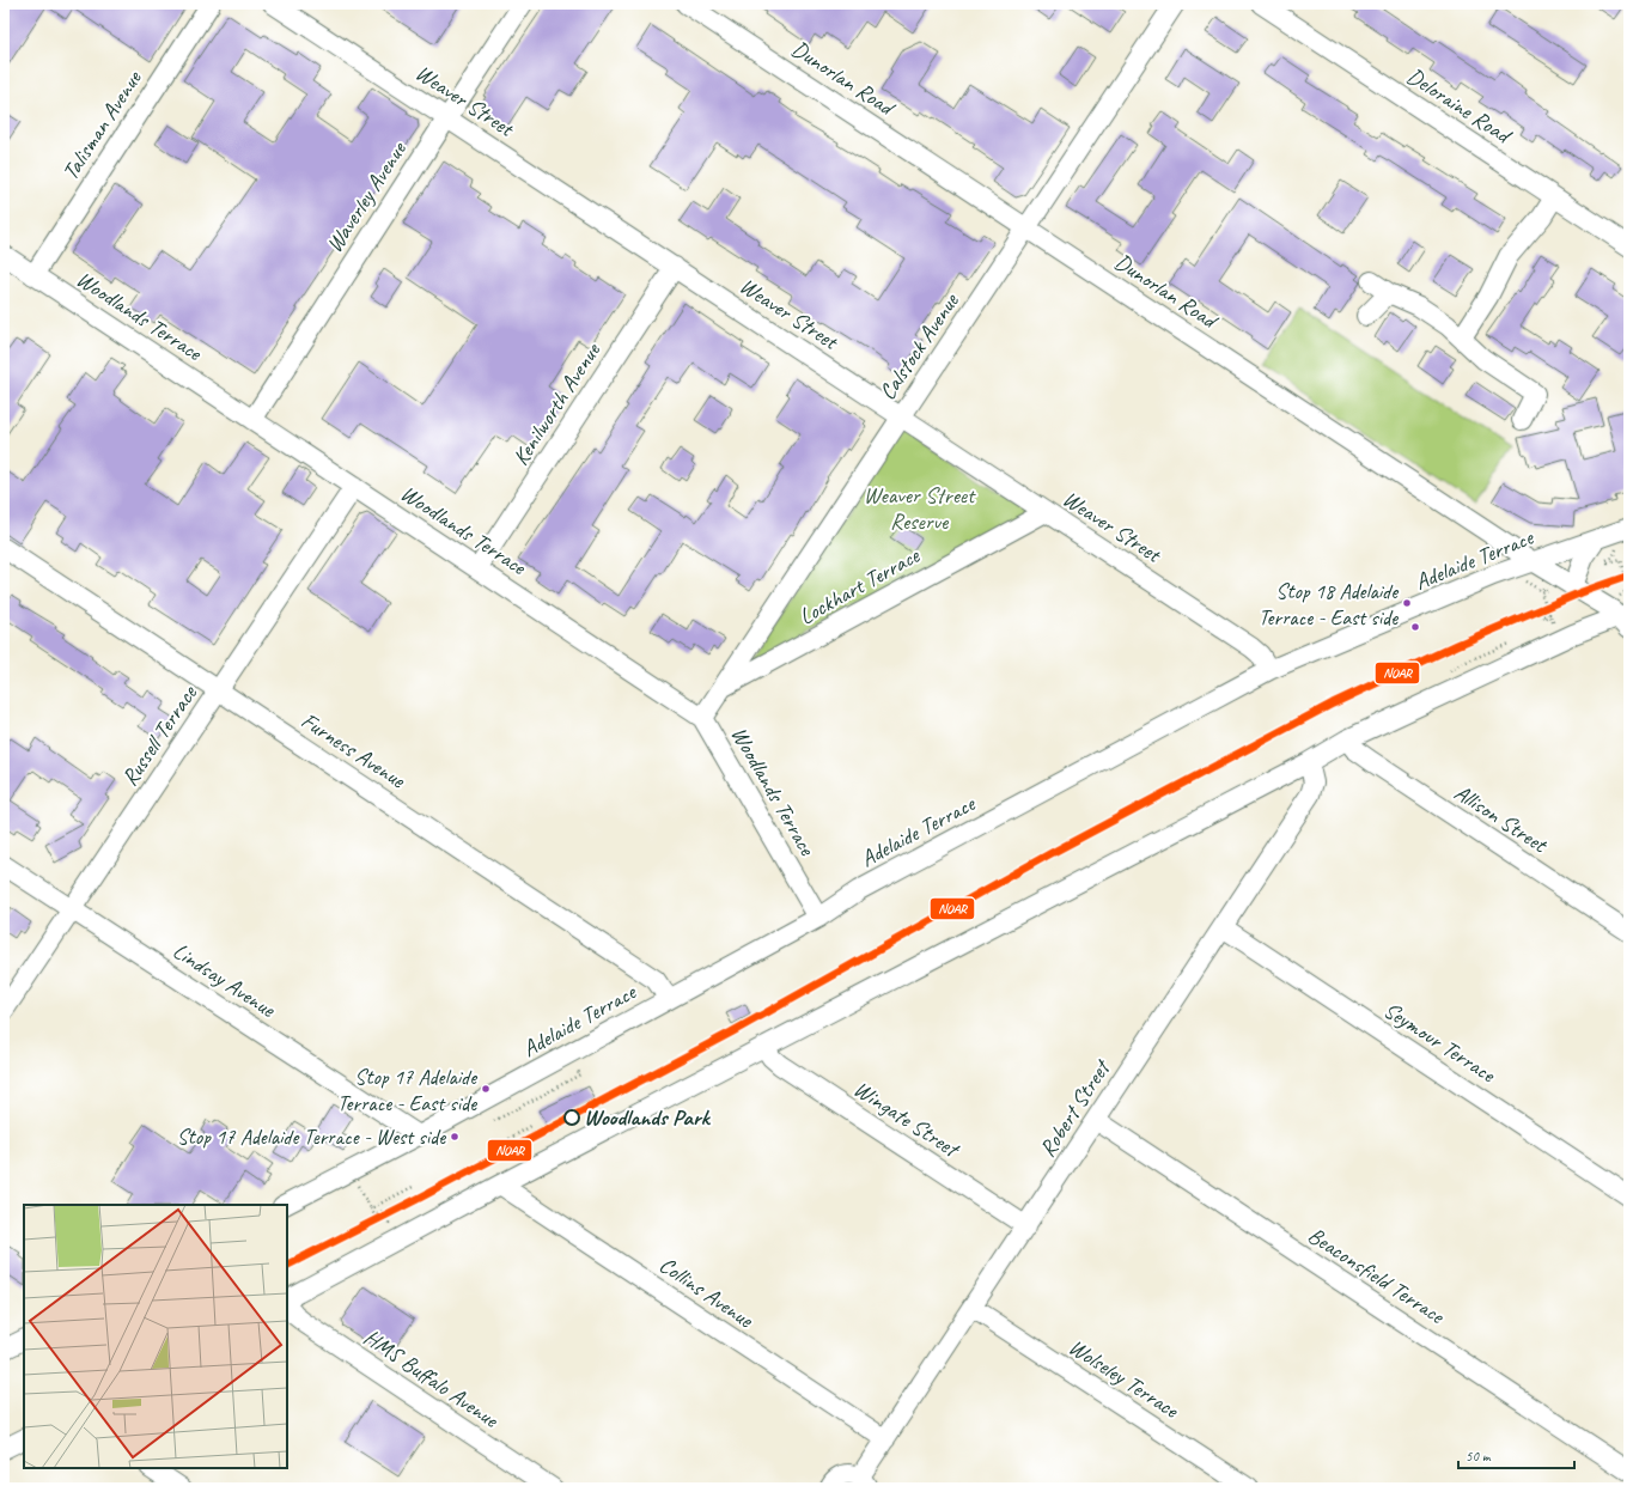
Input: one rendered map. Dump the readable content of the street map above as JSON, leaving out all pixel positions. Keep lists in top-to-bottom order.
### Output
{
  "streets": {
    "street": [
      "Dunorlan Road",
      "Weaver Street",
      "Deloraine Road",
      "Talisman Avenue",
      "Waverley Avenue",
      "Woodlands Terrace",
      "Calstock Avenue",
      "Kenilworth Avenue",
      "Adelaide Terrace",
      "Lockhart Terrace",
      "Russell Terrace",
      "Furness Avenue",
      "Allison Street",
      "Lindsay Avenue",
      "Seymour Terrace",
      "Robert Street",
      "Wingate Street",
      "Beaconsfield Terrace",
      "Collins Avenue",
      "HMS Buffalo Avenue",
      "Wolseley Terrace"
    ]
  },
  "crossings": [
    ["Dunorlan Road", "Calstock Avenue"],
    ["Dunorlan Road", "Adelaide Terrace"],
    ["Weaver Street", "Waverley Avenue"],
    ["Weaver Street", "Calstock Avenue"],
    ["Weaver Street", "Kenilworth Avenue"],
    ["Weaver Street", "Adelaide Terrace"],
    ["Weaver Street", "Lockhart Terrace"],
    ["Talisman Avenue", "Woodlands Terrace"],
    ["Waverley Avenue", "Woodlands Terrace"],
    ["Woodlands Terrace", "Calstock Avenue"],
    ["Woodlands Terrace", "Kenilworth Avenue"],
    ["Woodlands Terrace", "Adelaide Terrace"],
    ["Woodlands Terrace", "Russell Terrace"],
    ["Calstock Avenue", "Lockhart Terrace"],
    ["Adelaide Terrace", "Furness Avenue"],
    ["Adelaide Terrace", "Lindsay Avenue"],
    ["Russell Terrace", "Furness Avenue"],
    ["Russell Terrace", "Lindsay Avenue"],
    ["Seymour Terrace", "Robert Street"],
    ["Robert Street", "Wingate Street"],
    ["Robert Street", "Beaconsfield Terrace"],
    ["Robert Street", "Collins Avenue"],
    ["Robert Street", "Wolseley Terrace"]
  ],
  "parks": ["Weaver Street Reserve"],
  "places": [
    "Stop 18 Adelaide Terrace - East side",
    "Stop 17 Adelaide Terrace - East side",
    "Woodlands Park",
    "Stop 17 Adelaide Terrace - West side"
  ],
  "lines": ["transit line NOAR"],
  "scale_bar": "50 m"
}
